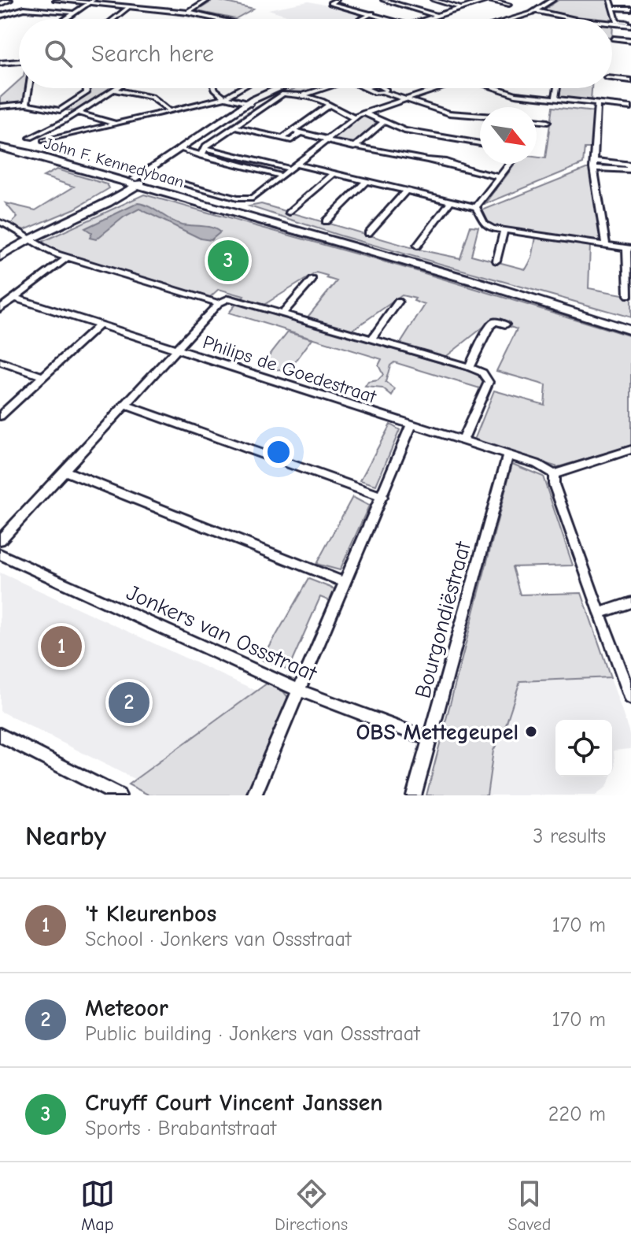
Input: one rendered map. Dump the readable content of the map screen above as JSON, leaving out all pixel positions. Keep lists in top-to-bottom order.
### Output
{
  "streets": {
    "main road": ["John F. Kennedybaan"],
    "street": ["Philips de Goedestraat", "Bourgondiëstraat", "Jonkers van Ossstraat"]
  },
  "crossings": [
    ["Philips de Goedestraat", "Bourgondiëstraat"],
    ["Bourgondiëstraat", "Jonkers van Ossstraat"]
  ],
  "places": ["OBS Mettegeupel"],
  "north": "bottom right",
  "page": {
    "search": "Search here",
    "pins": ["3", "1", "2"],
    "heading": ["Nearby", "3 results"],
    "list": [
      {
        "mark": "1",
        "name": "'t Kleurenbos",
        "note": "School · Jonkers van Ossstraat",
        "value": "170 m"
      },
      {
        "mark": "2",
        "name": "Meteoor",
        "note": "Public building · Jonkers van Ossstraat",
        "value": "170 m"
      },
      {
        "mark": "3",
        "name": "Cruyff Court Vincent Janssen",
        "note": "Sports · Brabantstraat",
        "value": "220 m"
      }
    ],
    "nav": ["Map", "Directions", "Saved"]
  }
}
